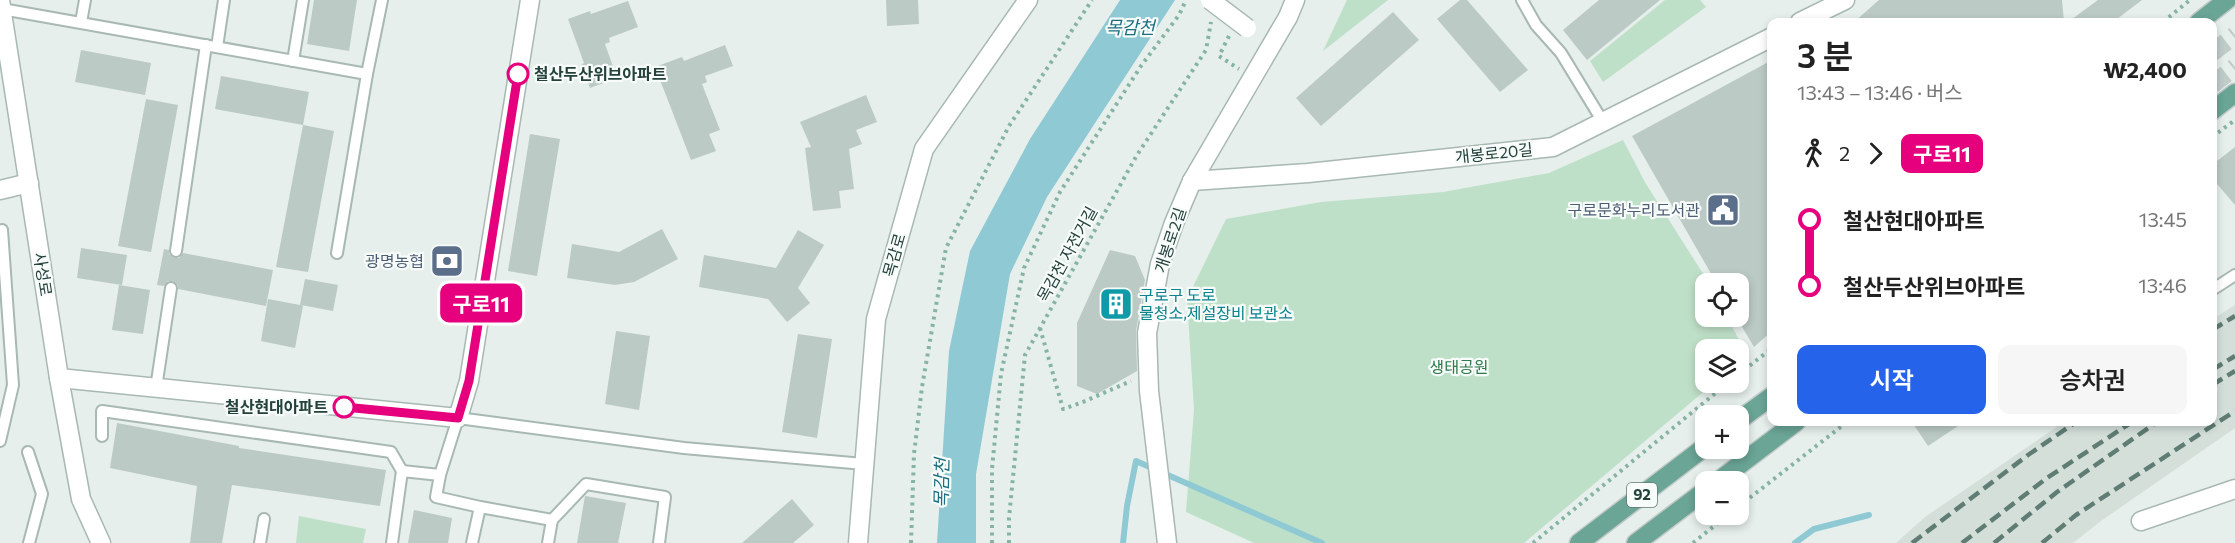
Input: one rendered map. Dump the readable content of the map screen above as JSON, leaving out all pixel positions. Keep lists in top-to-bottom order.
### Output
{
  "streets": {
    "main road": ["92"],
    "street": [
      "개봉로20길",
      "개봉로2길",
      "목감로",
      "사성로"
    ],
    "path": ["목감천 자전거길"]
  },
  "crossings": [
    ["개봉로20길", "개봉로2길"]
  ],
  "water": ["목감천"],
  "parks": ["생태공원"],
  "places": {
    "other": ["철산두산위브아파트", "철산현대아파트"],
    "public building": ["구로문화누리도서관"],
    "bank": ["광명농협"],
    "building": ["구로구 도로 물청소,제설장비 보관소"]
  },
  "lines": ["bus line 구로11"],
  "page": {
    "on_map": "구로11",
    "heading": ["3 분", "13:43 – 13:46 · 버스", "₩2,400"],
    "legs": ["2", "구로11"],
    "list": [
      {
        "name": "철산현대아파트",
        "value": "13:45"
      },
      {
        "name": "철산두산위브아파트",
        "value": "13:46"
      }
    ],
    "map_buttons": ["+", "−"],
    "buttons": ["시작", "승차권"]
  }
}
